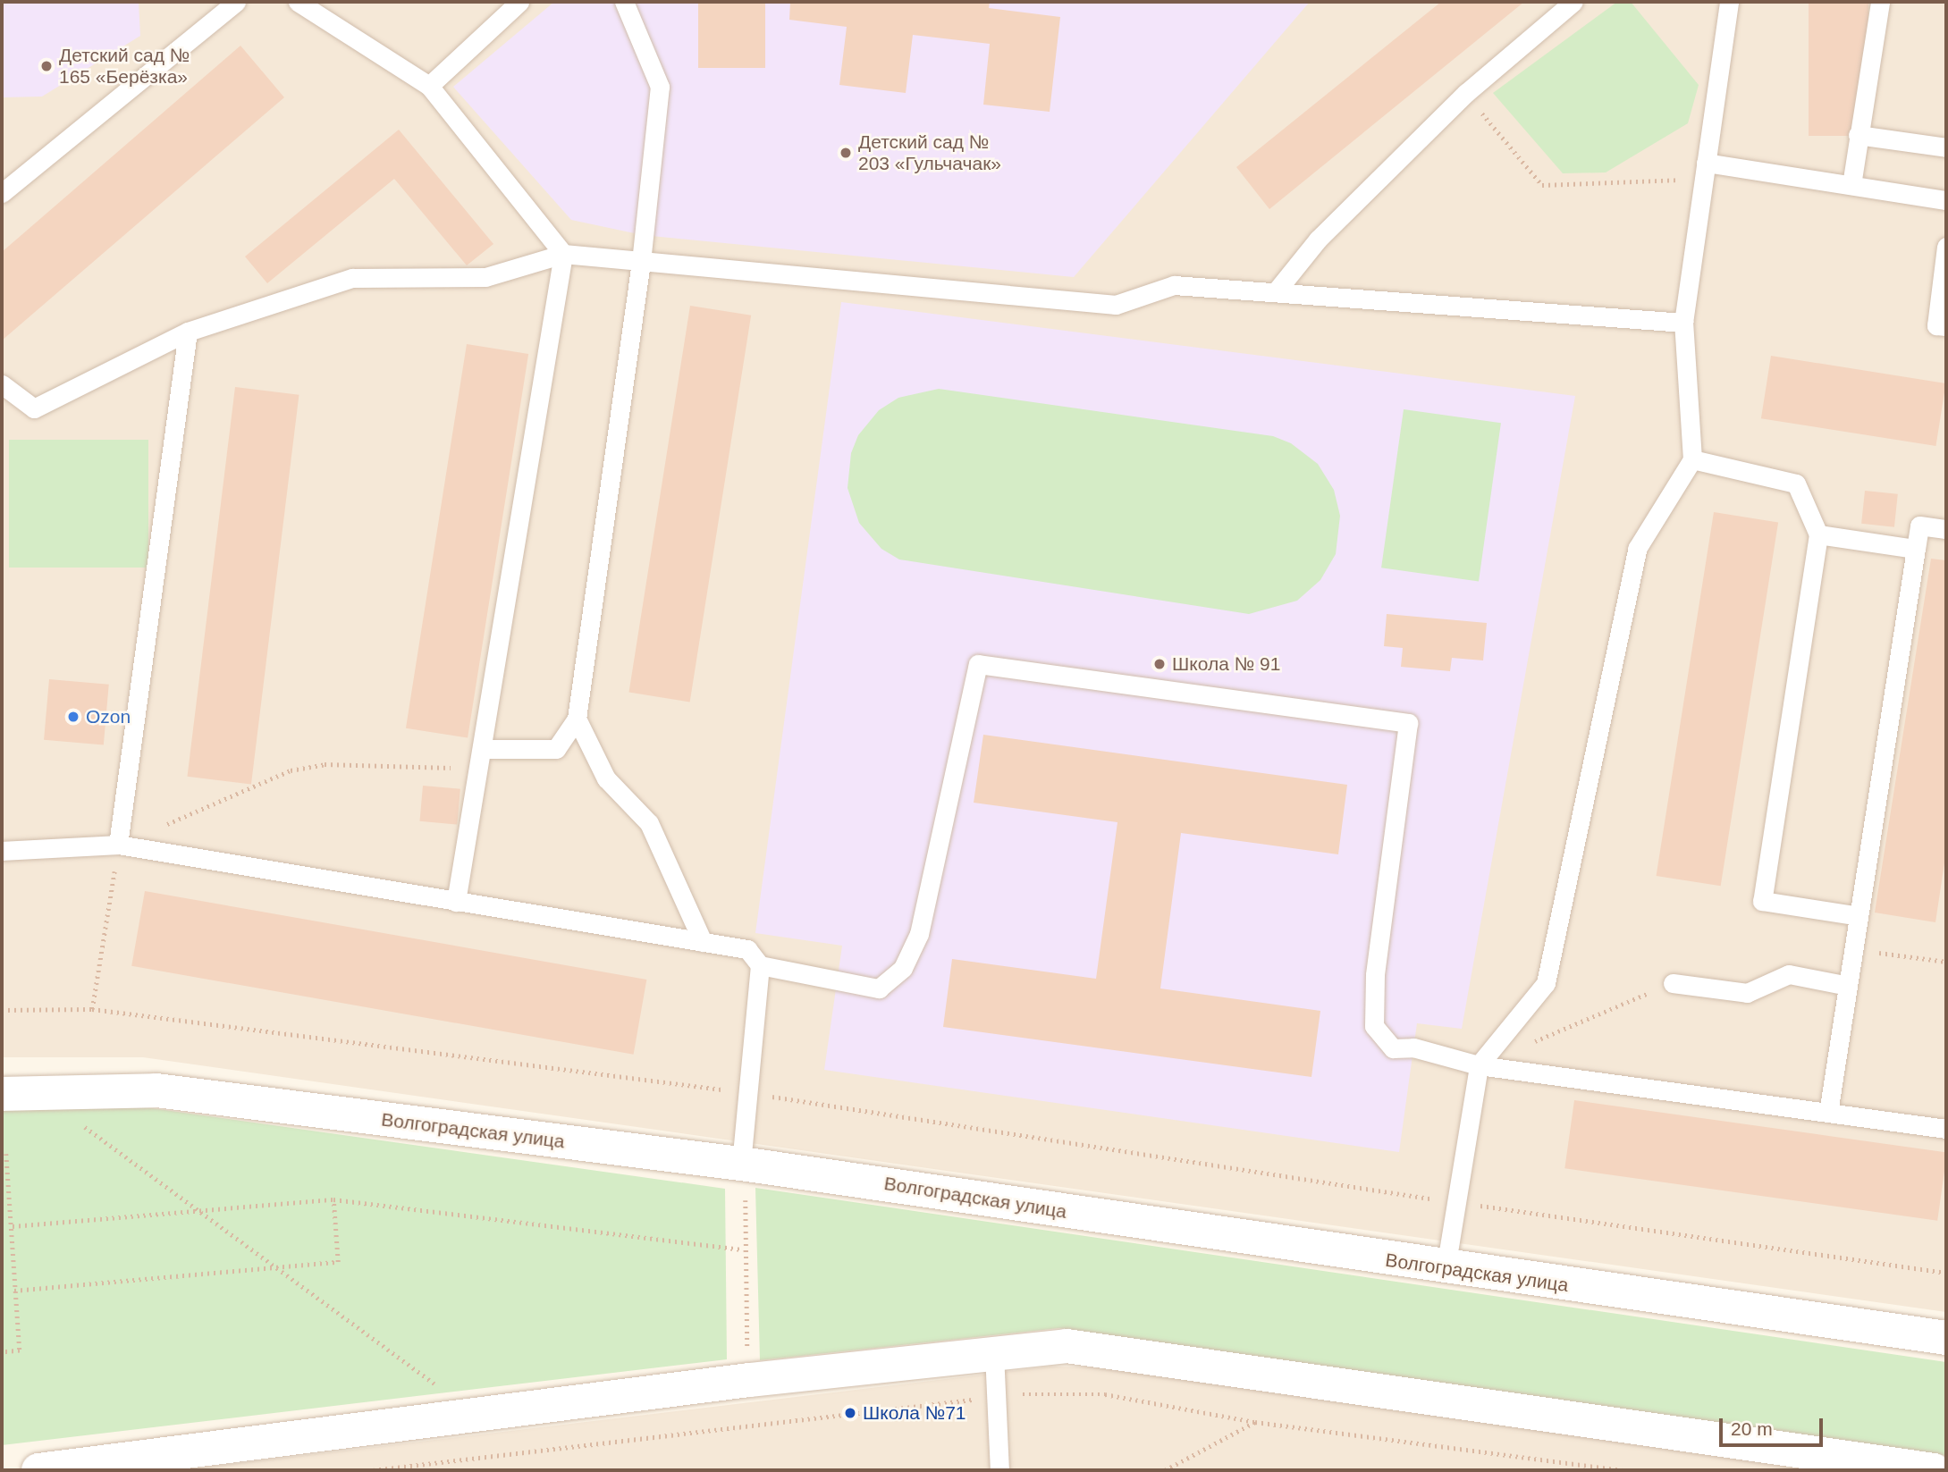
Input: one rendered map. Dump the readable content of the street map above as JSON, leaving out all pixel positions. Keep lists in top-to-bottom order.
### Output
{
  "streets": {
    "main road": ["Волгоградская улица"]
  },
  "places": [
    "Детский сад № 165 «Берёзка»",
    "Детский сад № 203 «Гульчачак»",
    "Школа № 91",
    "Ozon",
    "Школа №71"
  ],
  "scale_bar": "20 m"
}
